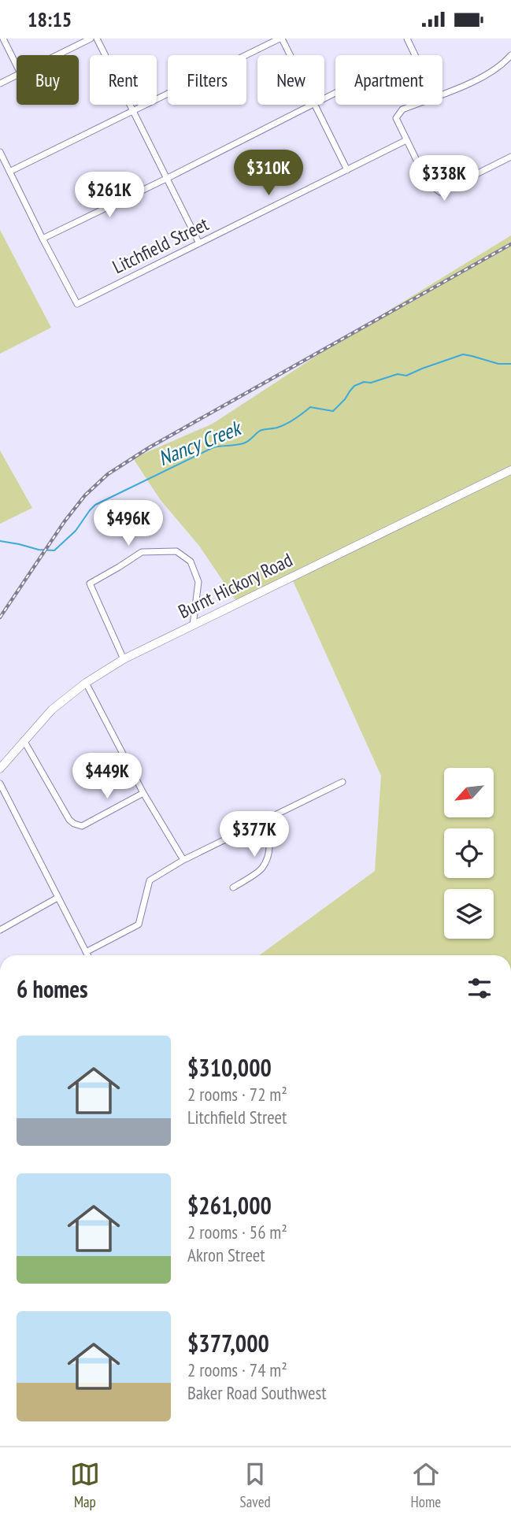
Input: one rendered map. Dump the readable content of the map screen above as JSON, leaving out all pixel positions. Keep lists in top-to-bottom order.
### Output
{
  "streets": {
    "main road": ["Burnt Hickory Road"],
    "street": ["Litchfield Street"]
  },
  "water": ["Nancy Creek"],
  "north": "bottom left",
  "page": {
    "status": "18:15",
    "chip": [
      "Buy",
      "Rent",
      "Filters",
      "New",
      "Apartment"
    ],
    "price": [
      "$310K",
      "$338K",
      "$261K",
      "$496K",
      "$449K",
      "$377K"
    ],
    "heading": "6 homes",
    "list": [
      {
        "name": "$310,000",
        "note": "2 rooms · 72 m² · Litchfield Street"
      },
      {
        "name": "$261,000",
        "note": "2 rooms · 56 m² · Akron Street"
      },
      {
        "name": "$377,000",
        "note": "2 rooms · 74 m² · Baker Road Southwest"
      }
    ],
    "tabs": ["Map", "Saved", "Home"]
  }
}
